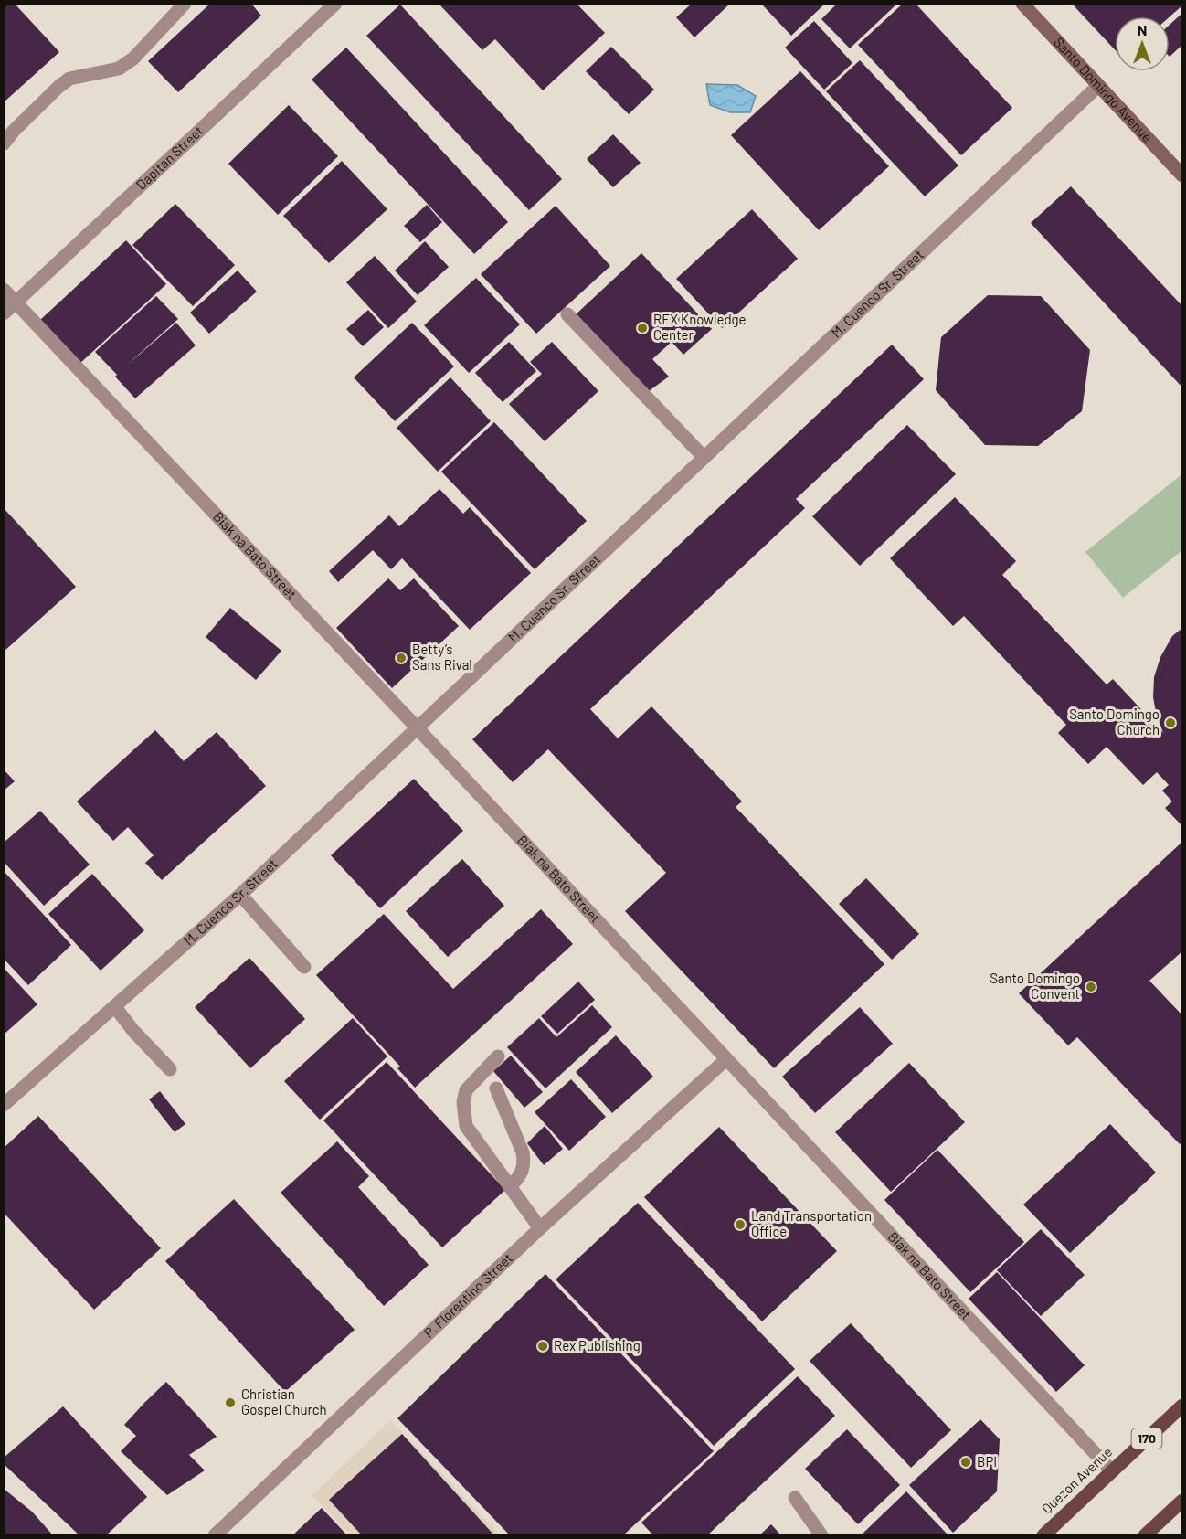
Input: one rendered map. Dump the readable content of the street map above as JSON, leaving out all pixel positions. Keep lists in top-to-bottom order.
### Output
{
  "streets": {
    "main road": ["Santo Domingo Avenue", "170", "Quezon Avenue"],
    "street": [
      "Dapitan Street",
      "M. Cuenco Sr. Street",
      "Biak na Bato Street",
      "P. Florentino Street"
    ]
  },
  "crossings": [
    ["Santo Domingo Avenue", "M. Cuenco Sr. Street"],
    ["Dapitan Street", "Biak na Bato Street"],
    ["M. Cuenco Sr. Street", "Biak na Bato Street"],
    ["Biak na Bato Street", "P. Florentino Street"],
    ["Biak na Bato Street", "Quezon Avenue"]
  ],
  "places": [
    "REX Knowledge Center",
    "Betty’s Sans Rival",
    "Santo Domingo Church",
    "Santo Domingo Convent",
    "Land Transportation Office",
    "Rex Publishing",
    "Christian Gospel Church",
    "BPI"
  ],
  "north": "top"
}
